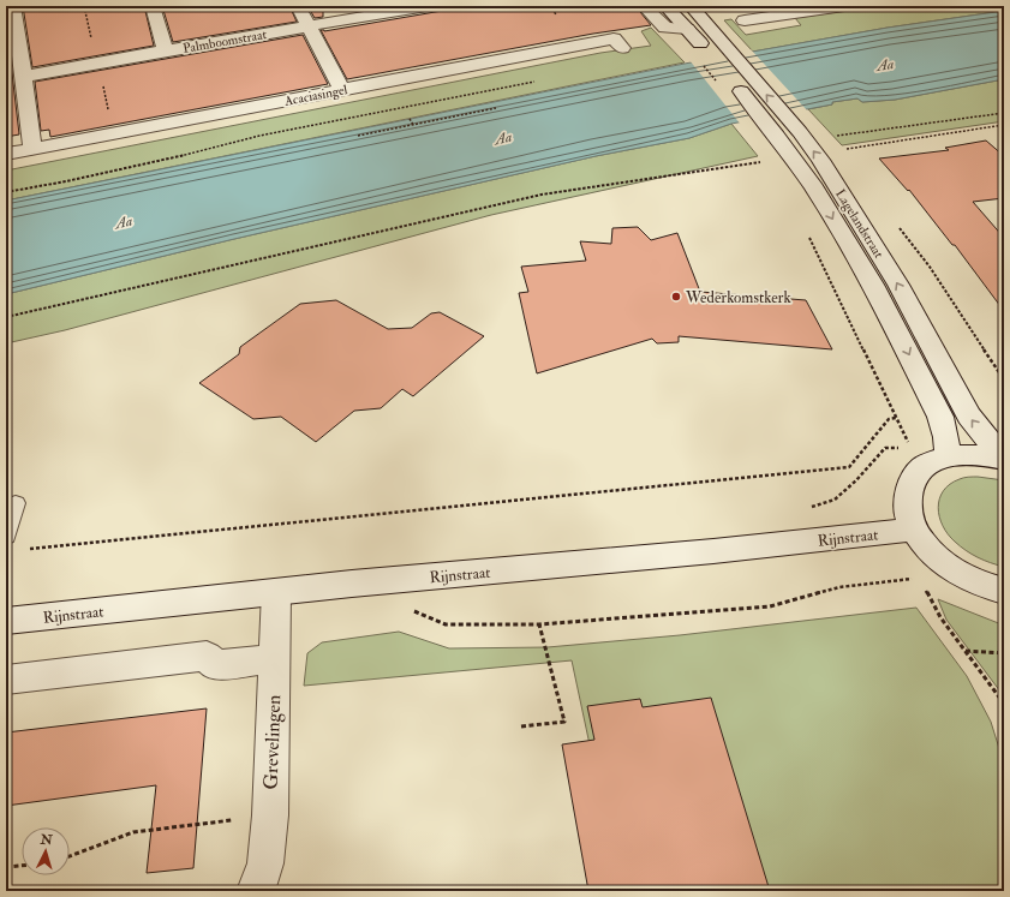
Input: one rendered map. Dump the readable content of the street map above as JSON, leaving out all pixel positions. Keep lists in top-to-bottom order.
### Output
{
  "streets": {
    "street": [
      "Palmboomstraat",
      "Acaciasingel",
      "Lagelandstraat",
      "Rijnstraat",
      "Grevelingen"
    ]
  },
  "crossings": [
    ["Rijnstraat", "Grevelingen"]
  ],
  "water": ["Aa"],
  "places": ["Wederkomstkerk"],
  "north": "top"
}
